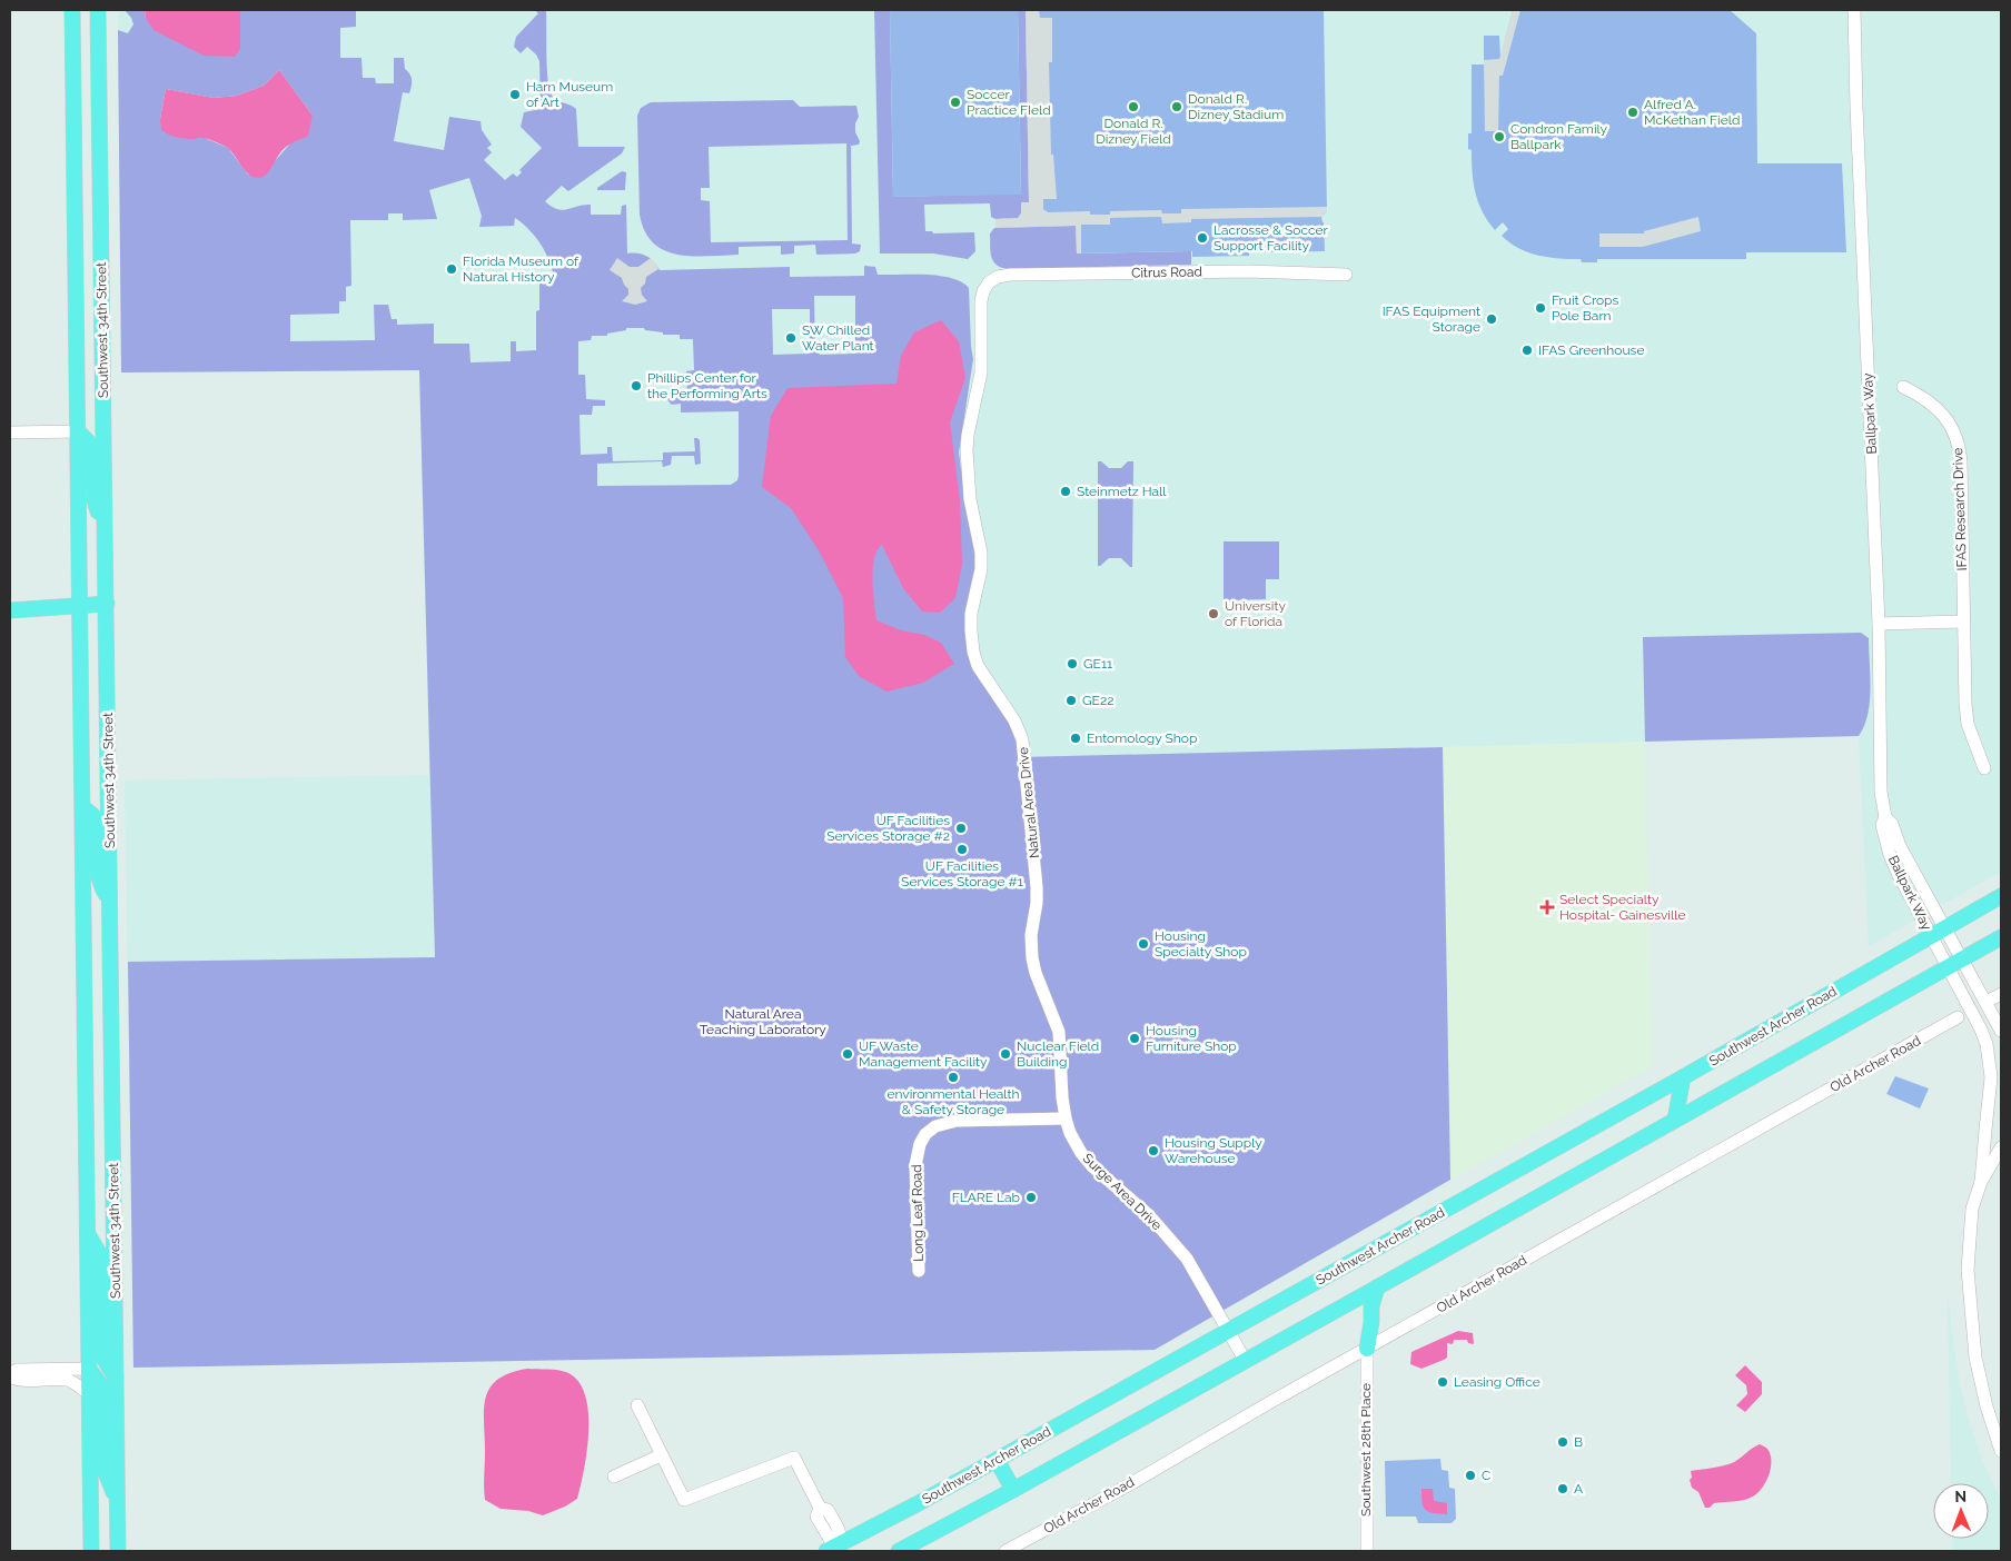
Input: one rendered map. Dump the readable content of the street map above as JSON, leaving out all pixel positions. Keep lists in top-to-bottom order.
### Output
{
  "streets": {
    "main road": ["Southwest 34th Street", "Southwest Archer Road"],
    "street": [
      "Citrus Road",
      "Ballpark Way",
      "IFAS Research Drive",
      "Natural Area Drive",
      "Old Archer Road",
      "Surge Area Drive",
      "Long Leaf Road",
      "Southwest 28th Place"
    ]
  },
  "crossings": [
    ["Citrus Road", "Natural Area Drive"],
    ["Ballpark Way", "Southwest Archer Road"],
    ["Natural Area Drive", "Surge Area Drive"],
    ["Southwest Archer Road", "Surge Area Drive"],
    ["Old Archer Road", "Southwest 28th Place"],
    ["Surge Area Drive", "Long Leaf Road"]
  ],
  "parks": ["Natural Area Teaching Laboratory"],
  "places": {
    "other": [
      "Harn Museum of Art",
      "Soccer Practice FIeld",
      "Donald R. Dizney Field",
      "Donald R. Dizney Stadium",
      "Alfred A. McKethan Field",
      "Condron Family Ballpark",
      "Lacrosse & Soccer Support Facility",
      "Florida Museum of Natural History",
      "Fruit Crops Pole Barn",
      "IFAS Equipment Storage",
      "SW Chilled Water Plant",
      "IFAS Greenhouse",
      "Phillips Center for the Performing Arts",
      "Steinmetz Hall",
      "University of Florida",
      "GE11",
      "GE22",
      "Entomology Shop",
      "UF Facilities Services Storage #2",
      "UF Facilities Services Storage #1",
      "Housing Specialty Shop",
      "Housing Furniture Shop",
      "UF Waste Management Facility",
      "Nuclear Field Building",
      "environmental Health & Safety Storage",
      "Housing Supply Warehouse",
      "FLARE Lab",
      "Leasing Office",
      "B",
      "C",
      "A"
    ],
    "health": ["Select Specialty Hospital- Gainesville"]
  },
  "north": "top"
}
